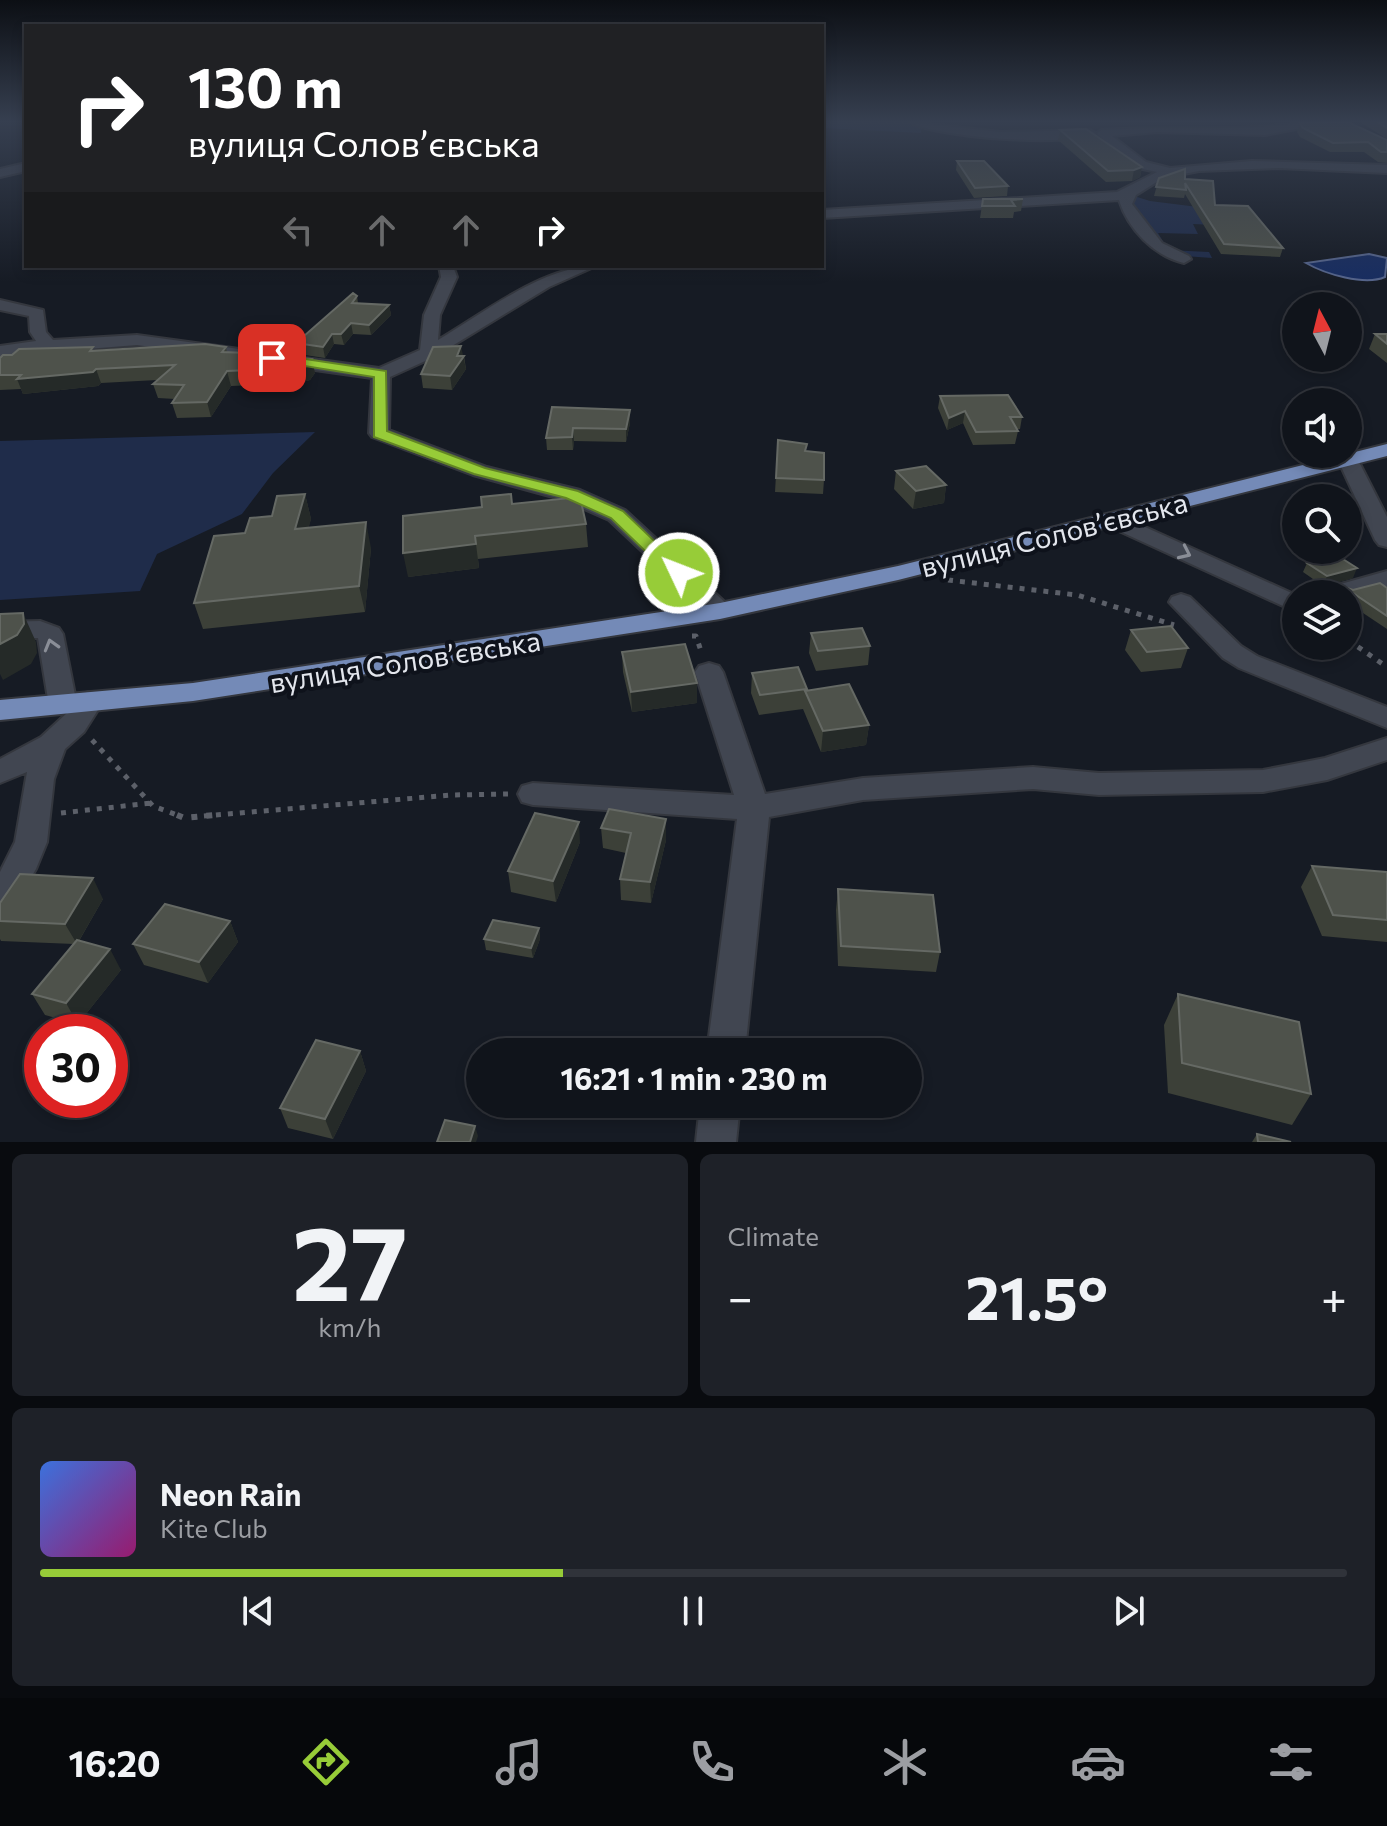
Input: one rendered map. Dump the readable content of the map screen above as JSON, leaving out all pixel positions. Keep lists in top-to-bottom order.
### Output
{
  "streets": {
    "main road": ["вулиця Соловʼєвська"]
  },
  "north": "top",
  "page": {
    "turn": ["130 m", "вулиця Соловʼєвська"],
    "limit": "30",
    "trip": "16:21 · 1 min · 230 m",
    "tile": [
      ["27", "km/h"],
      "Climate"
    ],
    "heat": ["−", "21.5°", "+"],
    "song": ["Neon Rain", "Kite Club"],
    "tabs": "16:20"
  }
}
